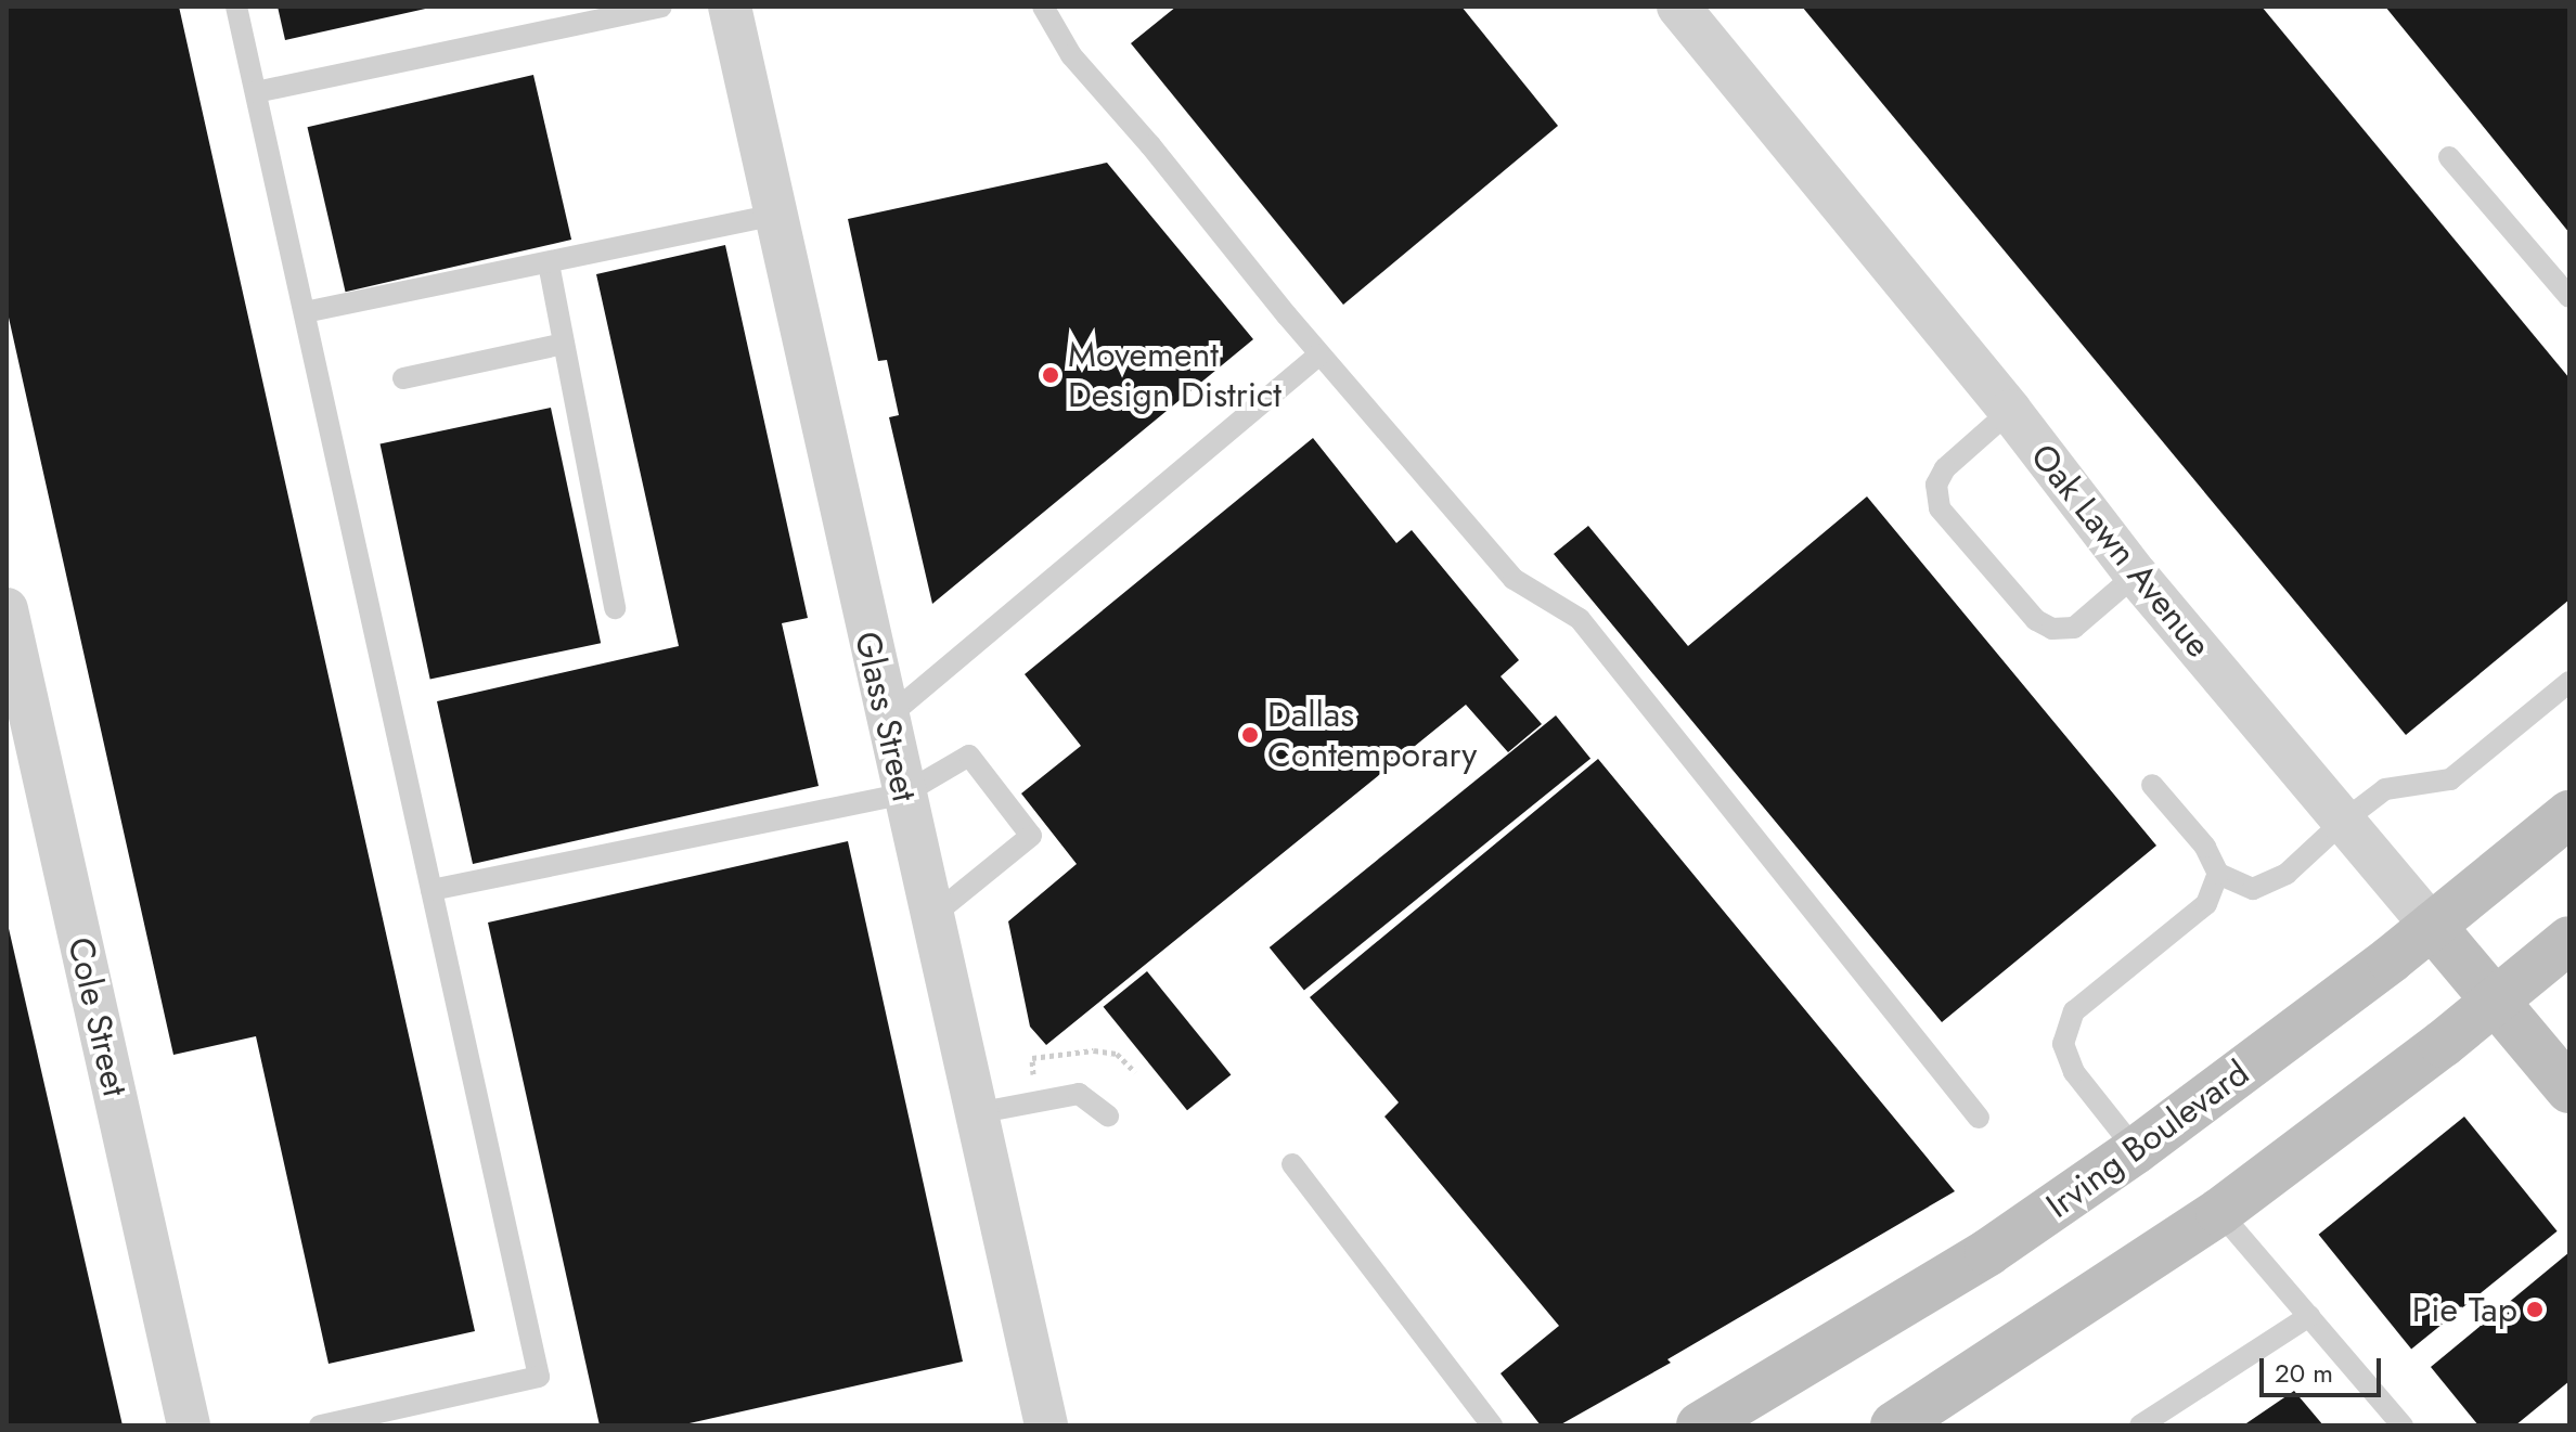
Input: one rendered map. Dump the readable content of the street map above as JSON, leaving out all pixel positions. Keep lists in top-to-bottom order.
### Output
{
  "streets": {
    "main road": ["Oak Lawn Avenue", "Irving Boulevard"],
    "street": ["Glass Street", "Cole Street"]
  },
  "crossings": [
    ["Oak Lawn Avenue", "Irving Boulevard"]
  ],
  "places": ["Movement Design District", "Dallas Contemporary", "Pie Tap"],
  "scale_bar": "20 m"
}
